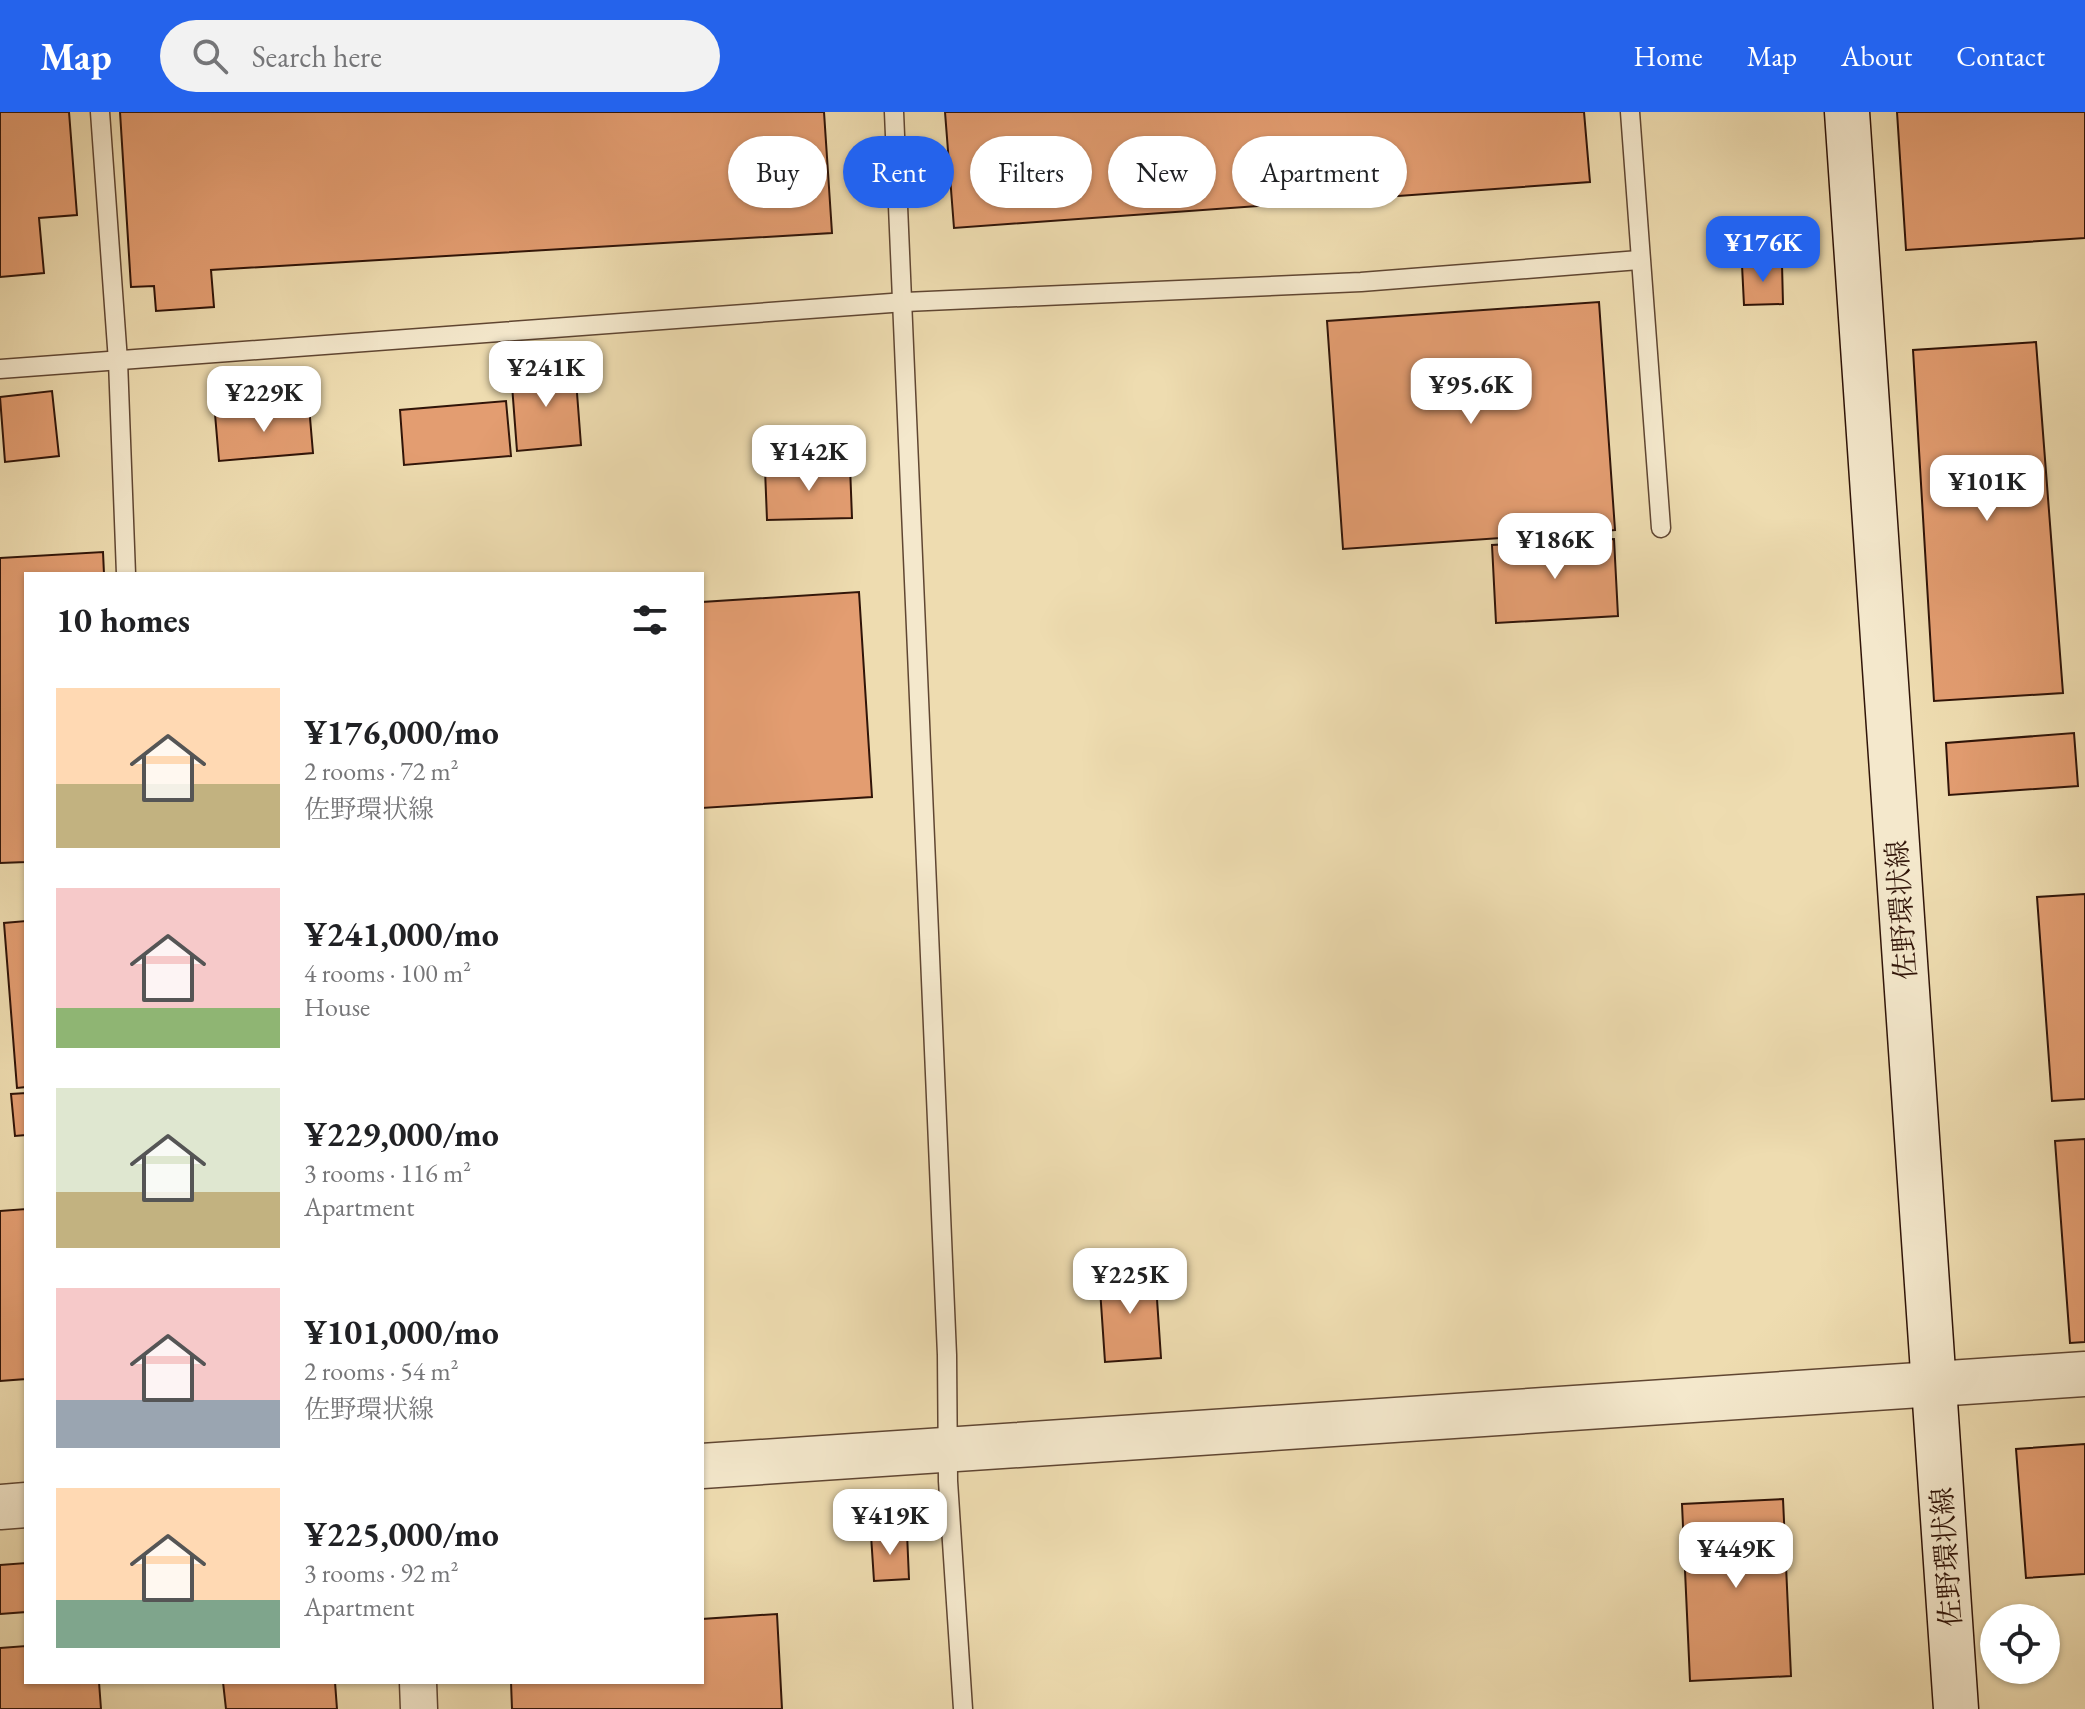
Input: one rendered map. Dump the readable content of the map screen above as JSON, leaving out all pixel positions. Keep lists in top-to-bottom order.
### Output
{
  "streets": {
    "main road": ["佐野環状線"]
  },
  "page": {
    "header": "Map",
    "search": "Search here",
    "nav": [
      "Home",
      "Map",
      "About",
      "Contact"
    ],
    "chip": [
      "Buy",
      "Rent",
      "Filters",
      "New",
      "Apartment"
    ],
    "price": [
      "¥176K",
      "¥241K",
      "¥95.6K",
      "¥229K",
      "¥142K",
      "¥101K",
      "¥186K",
      "¥225K",
      "¥419K",
      "¥449K"
    ],
    "heading": "10 homes",
    "list": [
      {
        "name": "¥176,000/mo",
        "note": "2 rooms · 72 m² · 佐野環状線"
      },
      {
        "name": "¥241,000/mo",
        "note": "4 rooms · 100 m² · House"
      },
      {
        "name": "¥229,000/mo",
        "note": "3 rooms · 116 m² · Apartment"
      },
      {
        "name": "¥101,000/mo",
        "note": "2 rooms · 54 m² · 佐野環状線"
      },
      {
        "name": "¥225,000/mo",
        "note": "3 rooms · 92 m² · Apartment"
      }
    ]
  }
}
